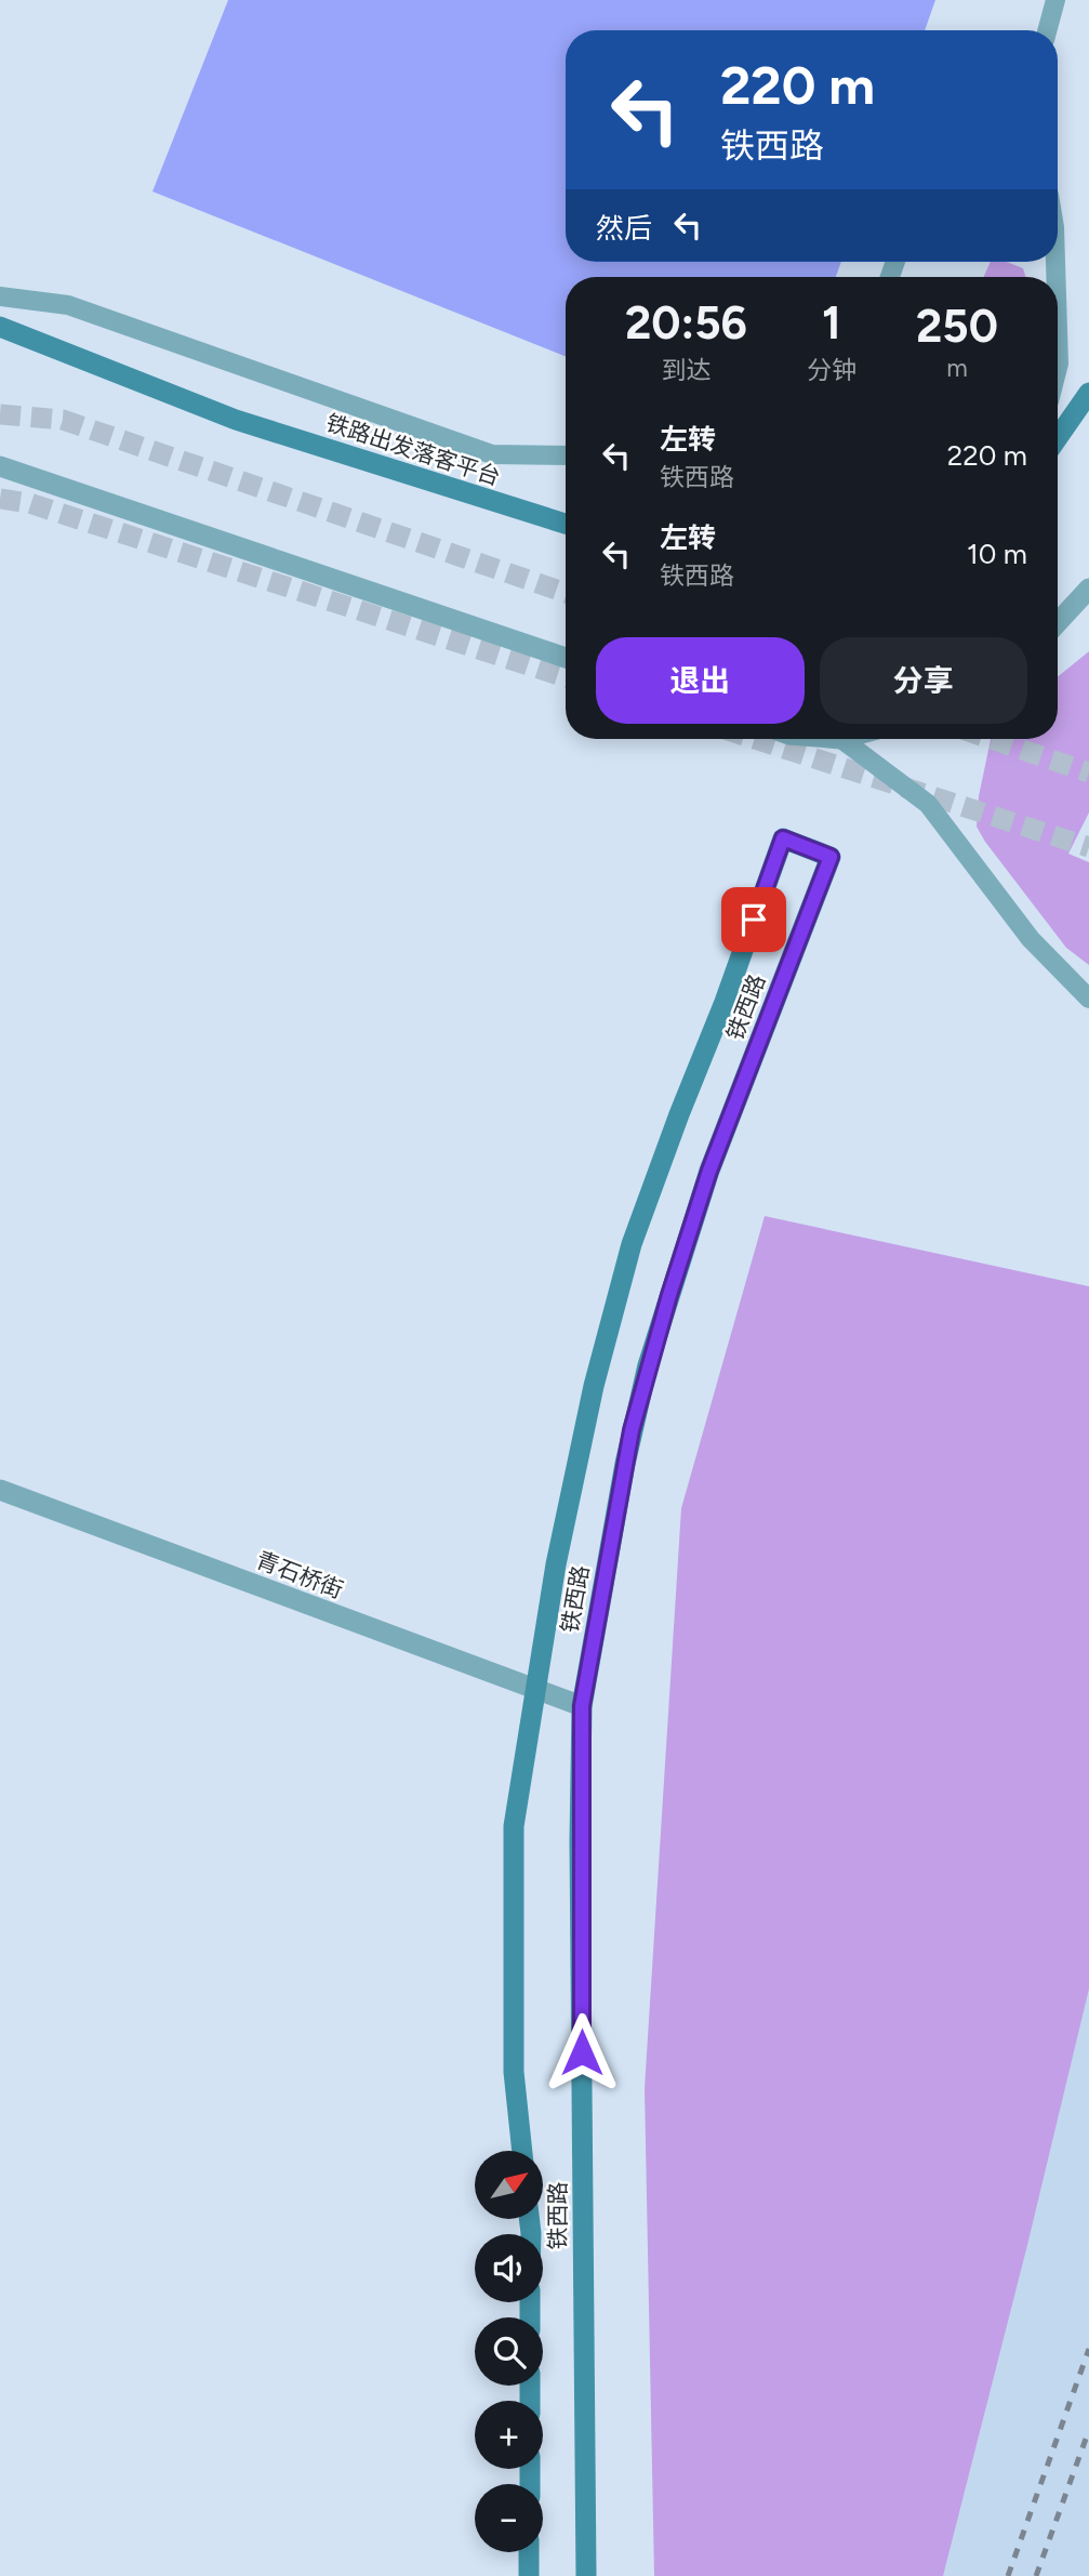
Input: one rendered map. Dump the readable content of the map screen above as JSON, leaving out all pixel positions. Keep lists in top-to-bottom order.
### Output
{
  "streets": {
    "main road": ["铁路出发落客平台", "铁西路"],
    "street": ["青石桥街"]
  },
  "crossings": [
    ["铁西路", "青石桥街"]
  ],
  "north": "top right",
  "page": {
    "turn": ["220 m", "铁西路"],
    "then": "然后",
    "eta": [
      "20:56",
      "到达",
      "1",
      "分钟",
      "250",
      "m"
    ],
    "list": [
      {
        "name": "左转",
        "note": "铁西路",
        "value": "220 m"
      },
      {
        "name": "左转",
        "note": "铁西路",
        "value": "10 m"
      }
    ],
    "buttons": ["退出", "分享"],
    "map_buttons": ["+", "−"]
  }
}
